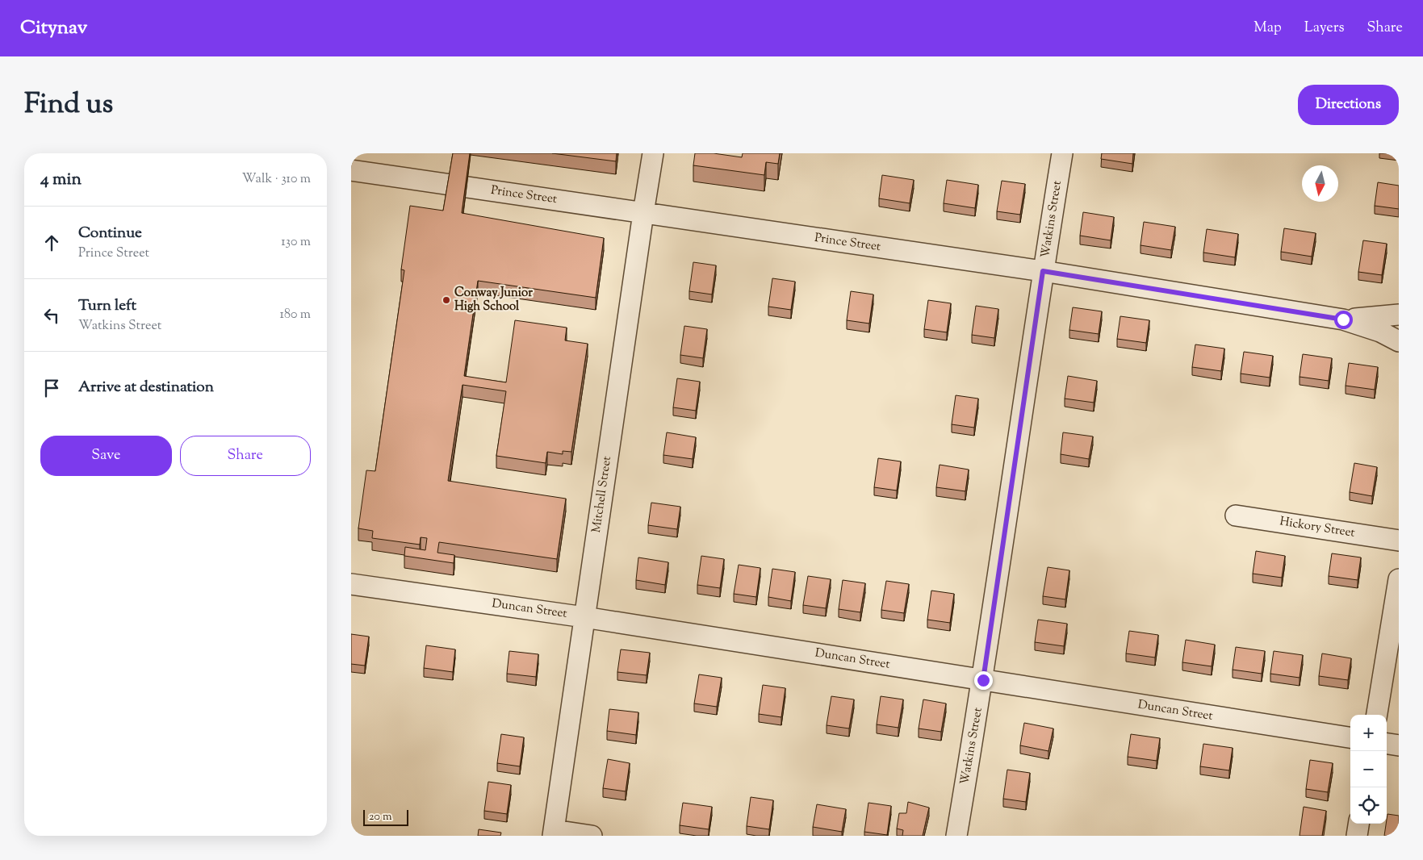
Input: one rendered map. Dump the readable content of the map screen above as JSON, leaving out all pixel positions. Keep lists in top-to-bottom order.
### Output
{
  "streets": {
    "street": [
      "Prince Street",
      "Watkins Street",
      "Mitchell Street",
      "Hickory Street",
      "Duncan Street"
    ]
  },
  "crossings": [
    ["Prince Street", "Watkins Street"],
    ["Prince Street", "Mitchell Street"],
    ["Watkins Street", "Duncan Street"],
    ["Mitchell Street", "Duncan Street"]
  ],
  "places": ["Conway Junior High School"],
  "scale_bar": "20 m",
  "north": "bottom",
  "page": {
    "header": "Citynav",
    "nav": ["Map", "Layers", "Share"],
    "title": "Find us",
    "buttons": [
      "Directions",
      ["Save", "Share"]
    ],
    "heading": ["4 min", "Walk · 310 m"],
    "list": [
      ["Continue", "Prince Street", "130 m"],
      ["Turn left", "Watkins Street", "180 m"],
      "Arrive at destination"
    ],
    "map_buttons": ["+", "−"],
    "scale": "20 m"
  }
}
